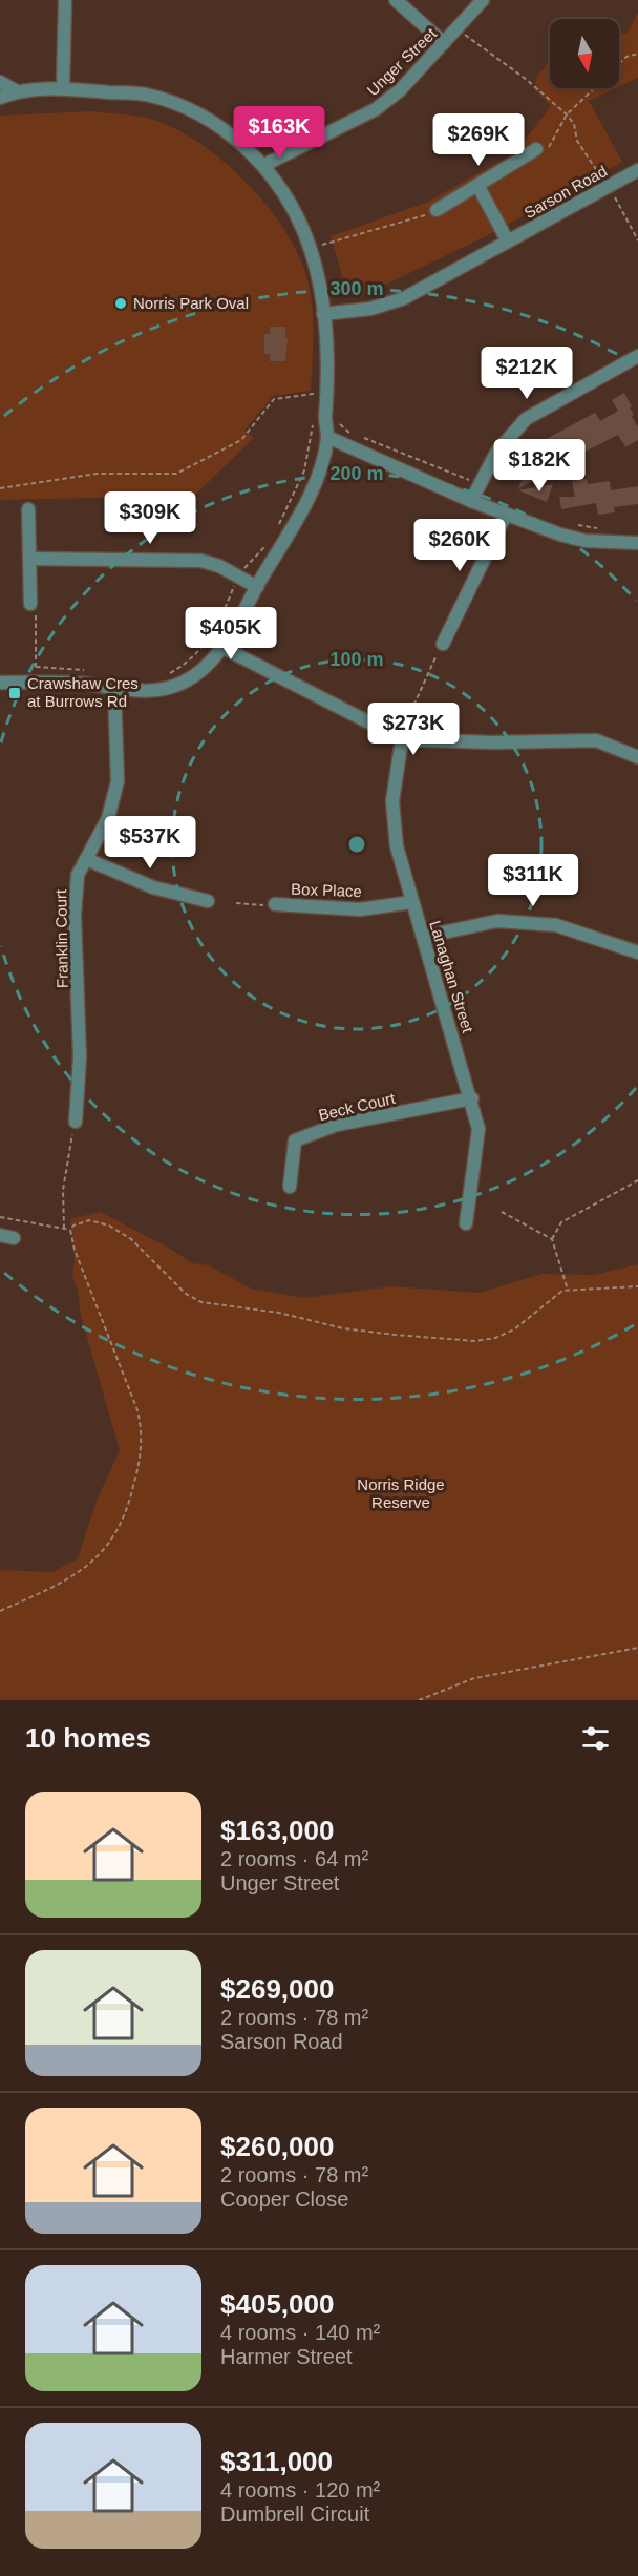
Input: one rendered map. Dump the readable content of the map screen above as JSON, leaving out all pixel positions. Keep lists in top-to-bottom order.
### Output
{
  "streets": {
    "street": [
      "Unger Street",
      "Sarson Road",
      "Box Place",
      "Franklin Court",
      "Lanaghan Street",
      "Beck Court"
    ]
  },
  "crossings": [
    ["Box Place", "Lanaghan Street"],
    ["Lanaghan Street", "Beck Court"]
  ],
  "parks": ["Norris Ridge Reserve"],
  "places": {
    "other": ["Norris Park Oval"],
    "transit": ["Crawshaw Cres at Burrows Rd"]
  },
  "north": "bottom",
  "page": {
    "price": [
      "$163K",
      "$269K",
      "$212K",
      "$182K",
      "$309K",
      "$260K",
      "$405K",
      "$273K",
      "$537K",
      "$311K"
    ],
    "heading": "10 homes",
    "list": [
      {
        "name": "$163,000",
        "note": "2 rooms · 64 m² · Unger Street"
      },
      {
        "name": "$269,000",
        "note": "2 rooms · 78 m² · Sarson Road"
      },
      {
        "name": "$260,000",
        "note": "2 rooms · 78 m² · Cooper Close"
      },
      {
        "name": "$405,000",
        "note": "4 rooms · 140 m² · Harmer Street"
      },
      {
        "name": "$311,000",
        "note": "4 rooms · 120 m² · Dumbrell Circuit"
      }
    ]
  },
  "rings": ["300 m", "200 m", "100 m"]
}
